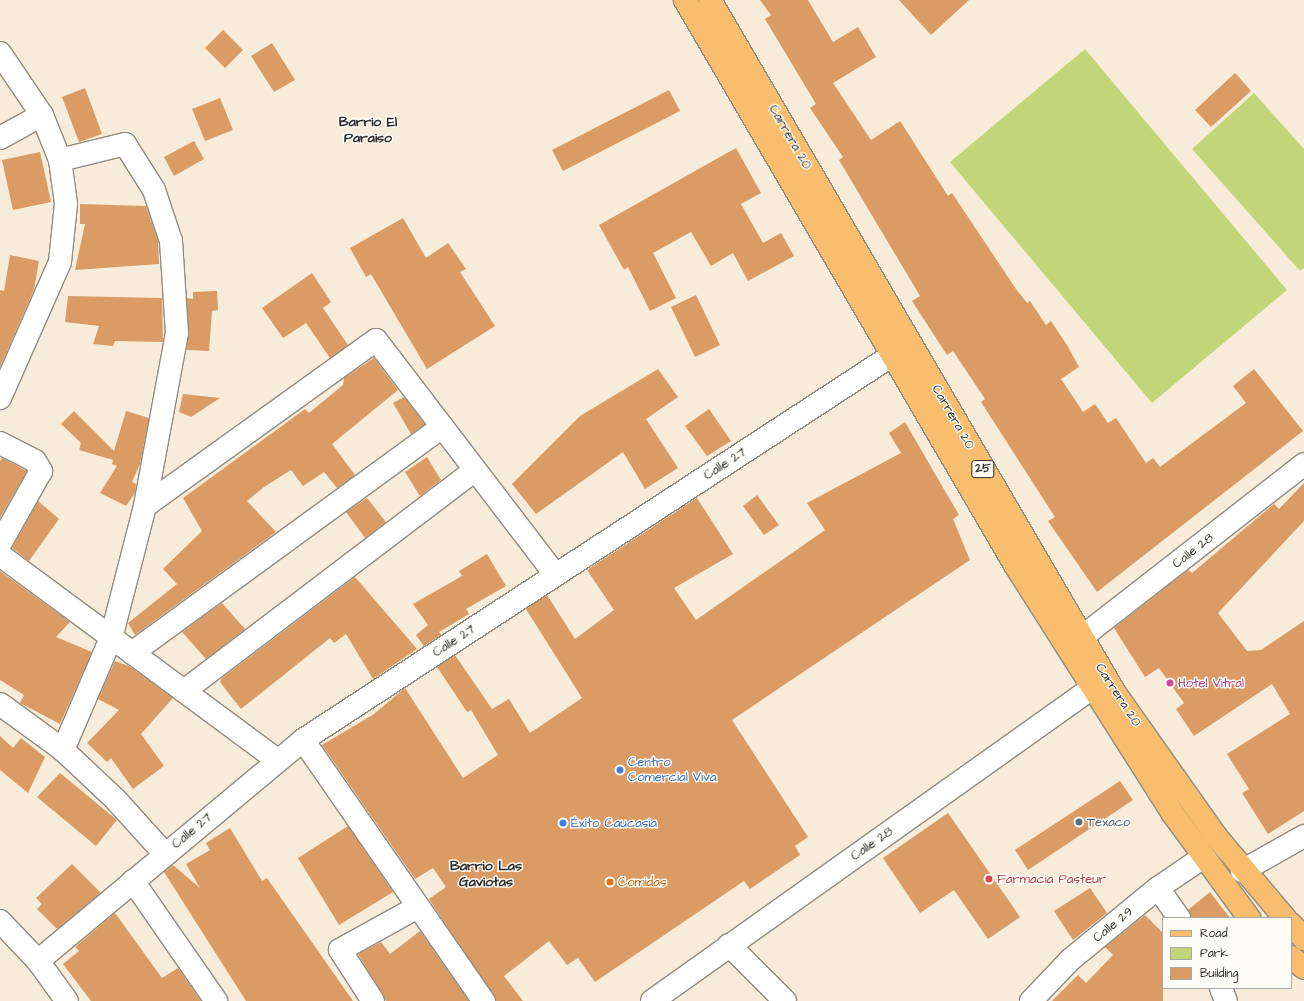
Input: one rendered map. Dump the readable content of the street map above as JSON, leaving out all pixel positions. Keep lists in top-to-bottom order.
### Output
{
  "streets": {
    "main road": ["Carrera 20", "25"],
    "street": ["Calle 27", "Calle 28", "Calle 29"]
  },
  "crossings": [
    ["Carrera 20", "Calle 27"],
    ["Carrera 20", "Calle 28"],
    ["Carrera 20", "Calle 29"]
  ],
  "districts": ["Barrio El Paraiso", "Barrio Las Gaviotas"],
  "places": [
    "Hotel Vitral",
    "Centro Comercial Viva",
    "Texaco",
    "Éxito Caucasia",
    "Farmacia Pasteur",
    "Comidas"
  ],
  "legend": ["Road", "Park", "Building"]
}
